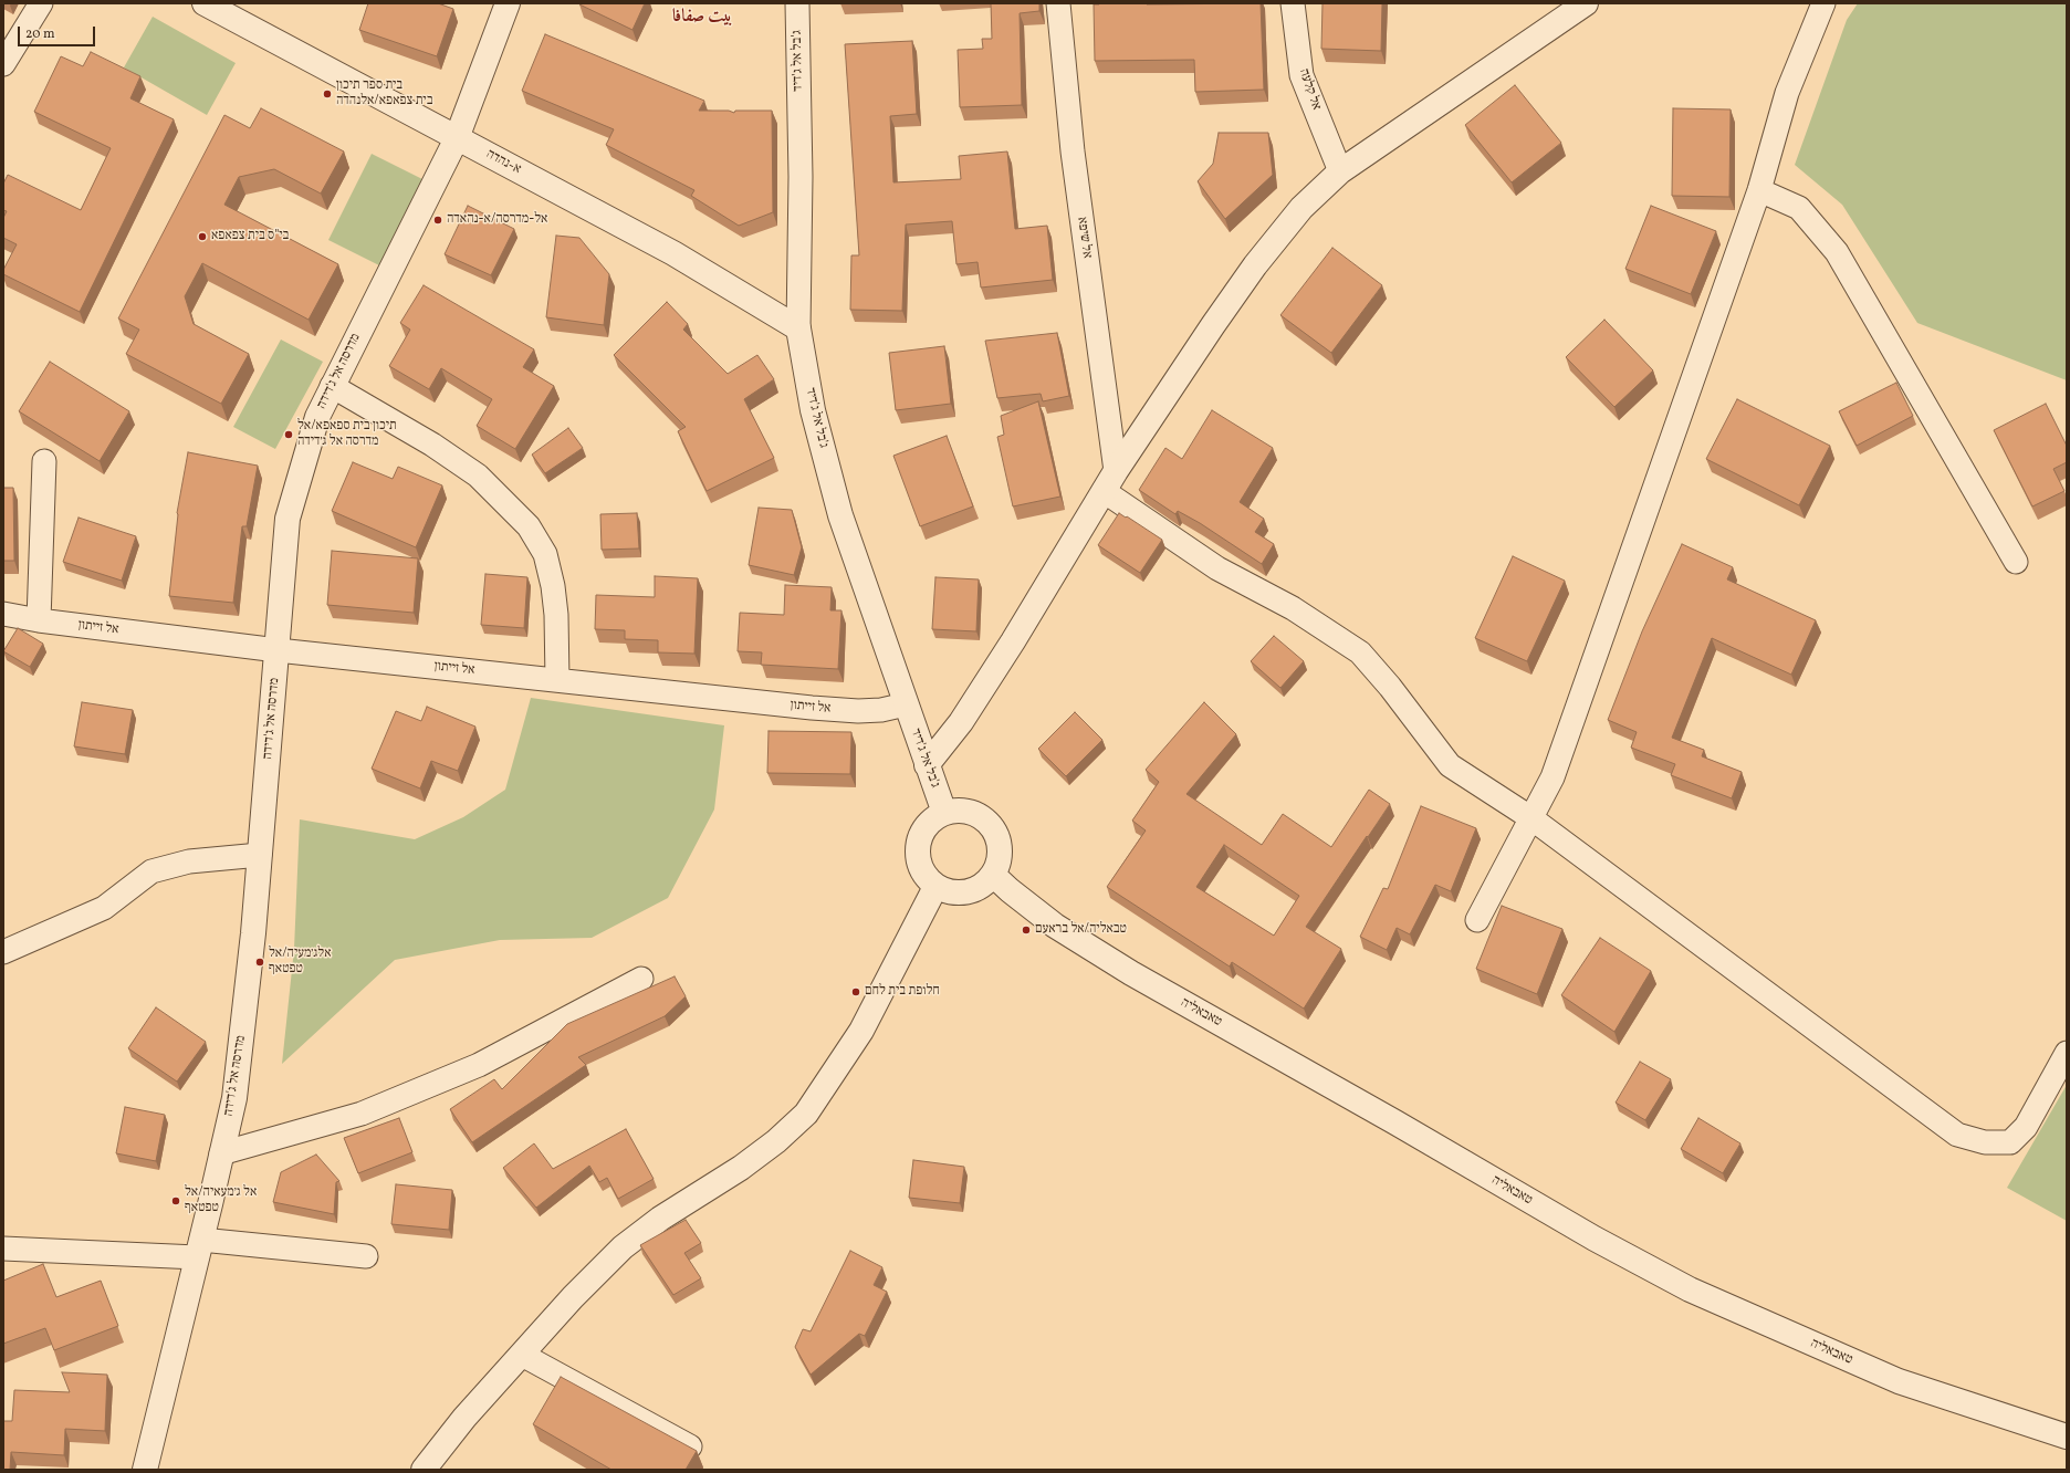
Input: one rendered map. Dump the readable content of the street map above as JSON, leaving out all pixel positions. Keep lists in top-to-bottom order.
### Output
{
  "streets": {
    "street": [
      "ג'בל אל ג'דיד",
      "אל קלעה",
      "א-נהדה",
      "אל שיפא",
      "מדרסה אל ג'דידה",
      "אל זייתון",
      "טאבאליה"
    ]
  },
  "crossings": [
    ["ג'בל אל ג'דיד", "א-נהדה"],
    ["ג'בל אל ג'דיד", "אל זייתון"],
    ["ג'בל אל ג'דיד", "טאבאליה"],
    ["א-נהדה", "מדרסה אל ג'דידה"],
    ["מדרסה אל ג'דידה", "אל זייתון"]
  ],
  "districts": ["بيت صفافا"],
  "places": [
    "בית ספר תיכון בית צפאפא/אלנהדה",
    "אל-מדרסה/א-נהאדה",
    "בי\"ס בית צפאפא",
    "תיכון בית ספאפא/אל מדרסה אל ג׳דידה",
    "טבאליה/אל בראעם",
    "אלג׳מעיה/אל טפטאף",
    "חלופת בית לחם",
    "אל ג׳מעאיה/אל טפטאף"
  ],
  "scale_bar": "20 m"
}
